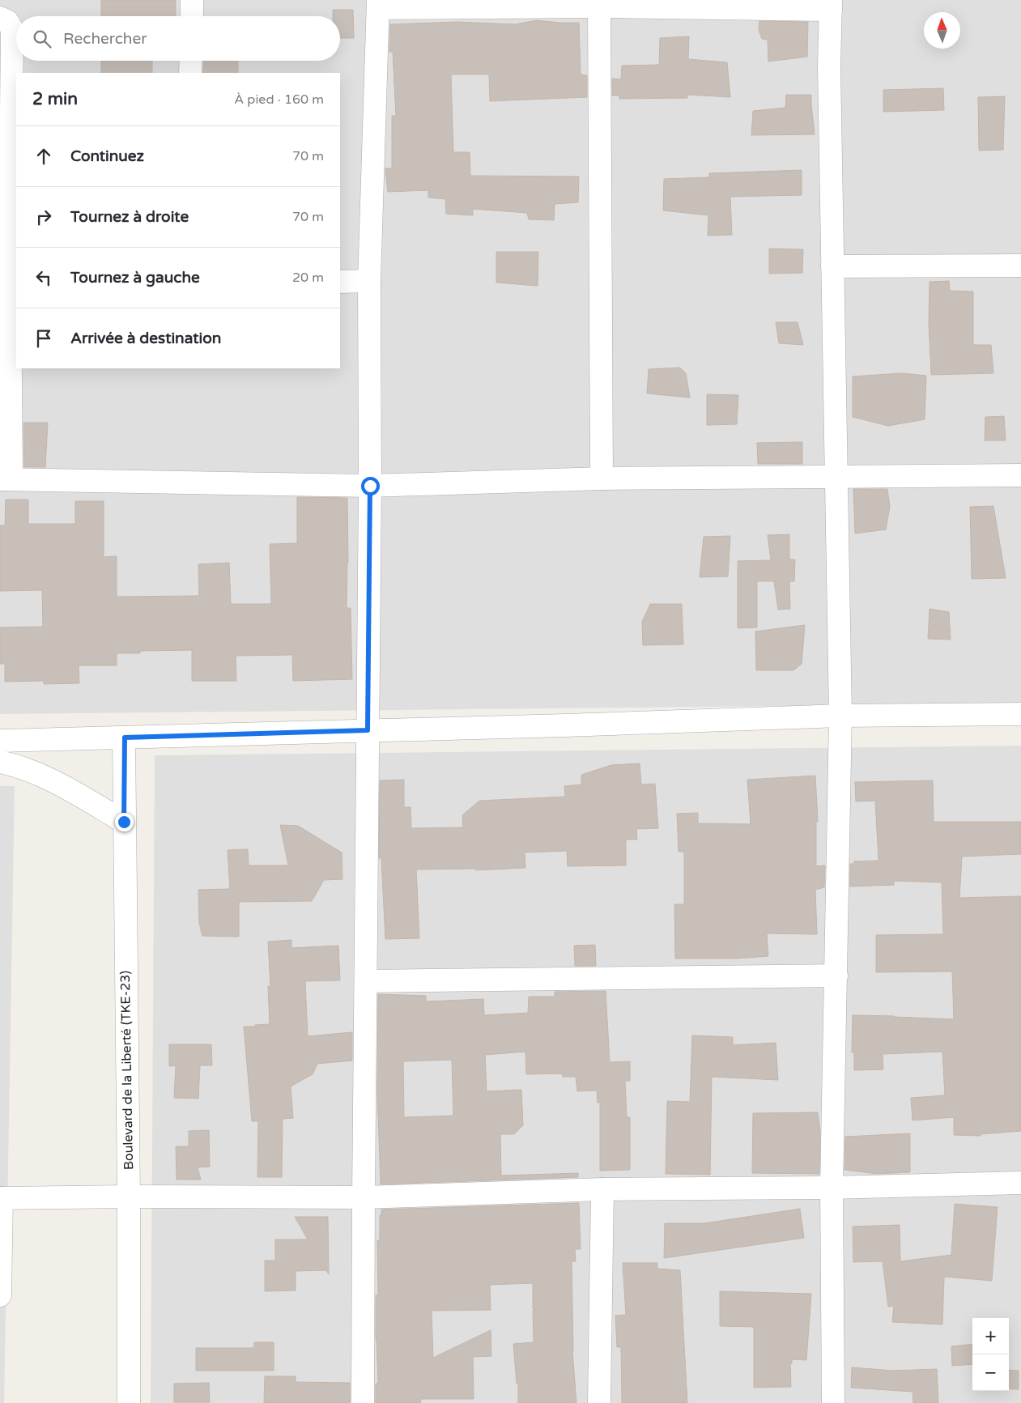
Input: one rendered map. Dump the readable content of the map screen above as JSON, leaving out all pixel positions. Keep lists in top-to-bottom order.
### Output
{
  "streets": {
    "street": ["Boulevard de la Liberté (TKE-23)"]
  },
  "north": "top",
  "page": {
    "search": "Rechercher",
    "heading": ["2 min", "À pied · 160 m"],
    "list": [
      ["Continuez", "70 m"],
      ["Tournez à droite", "70 m"],
      ["Tournez à gauche", "20 m"],
      "Arrivée à destination"
    ],
    "map_buttons": ["+", "−"]
  }
}
